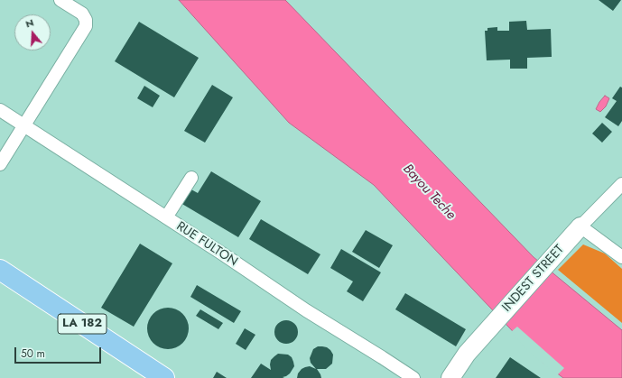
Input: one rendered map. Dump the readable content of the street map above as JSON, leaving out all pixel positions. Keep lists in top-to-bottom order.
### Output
{
  "streets": {
    "main road": ["LA 182"],
    "street": ["RUE FULTON", "INDEST STREET"]
  },
  "water": ["Bayou Teche"],
  "scale_bar": "50 m",
  "north": "top"
}
